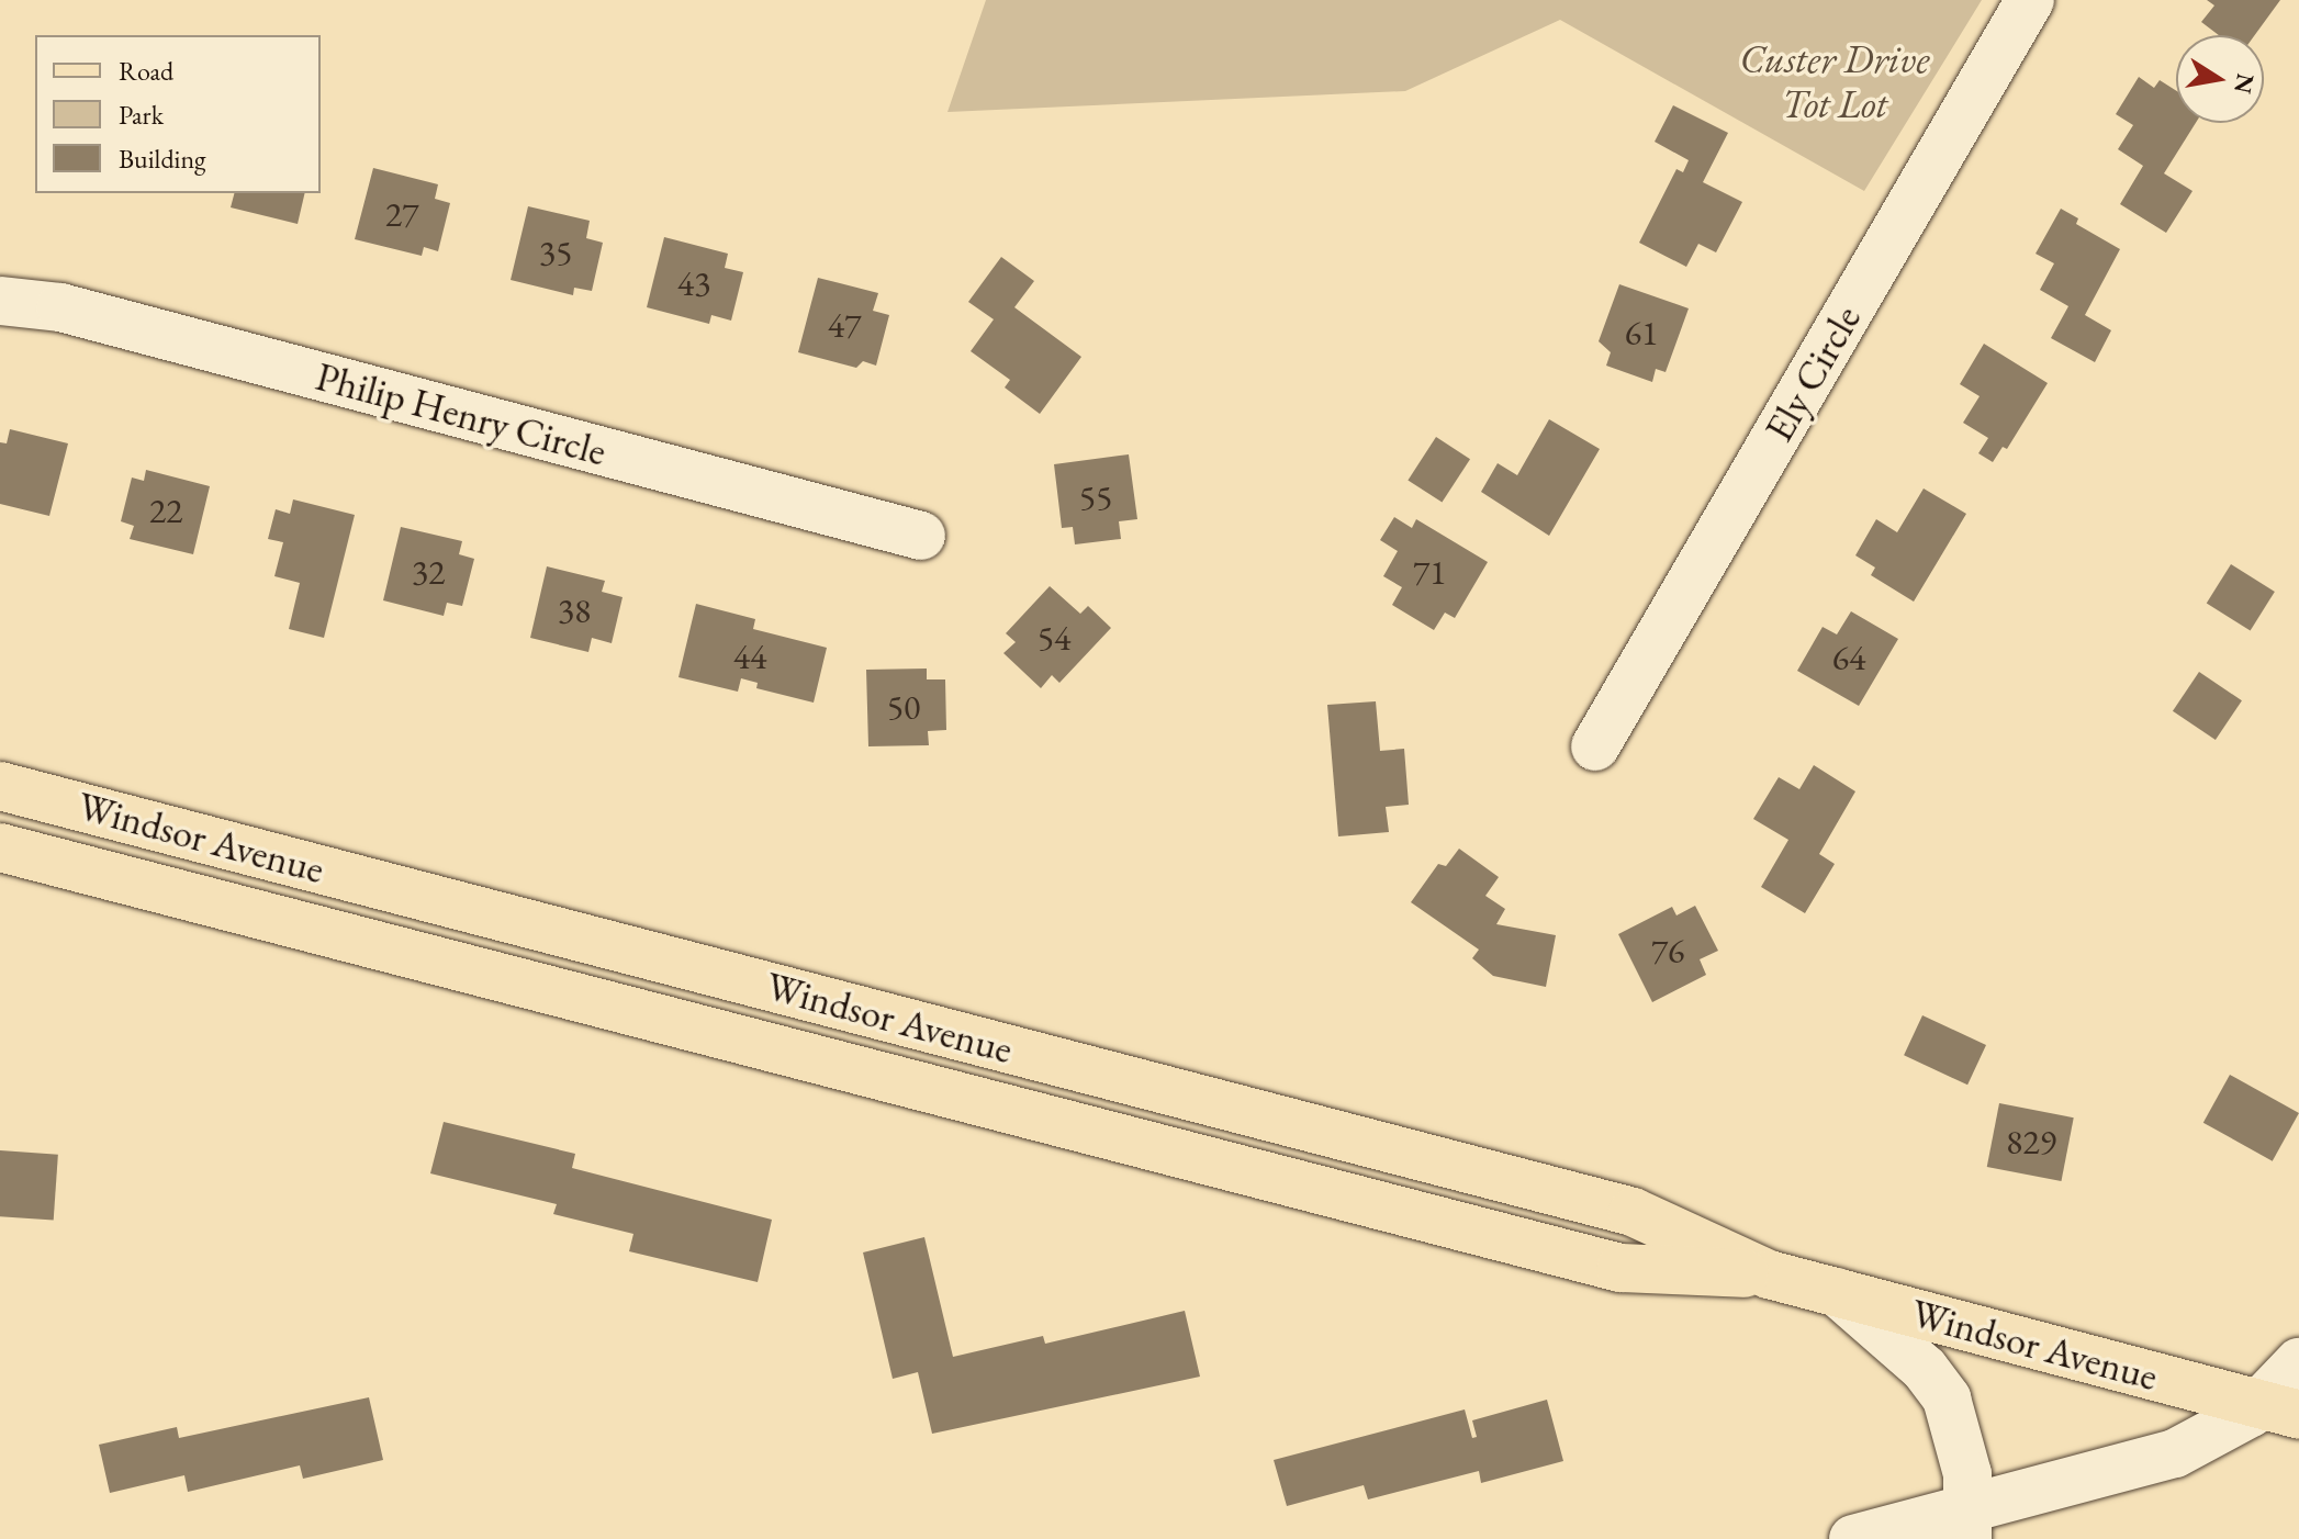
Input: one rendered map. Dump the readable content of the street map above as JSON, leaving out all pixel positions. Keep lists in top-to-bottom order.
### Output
{
  "streets": {
    "main road": ["Windsor Avenue"],
    "street": ["Ely Circle", "Philip Henry Circle"]
  },
  "parks": ["Custer Drive Tot Lot"],
  "house_numbers": [
    "27",
    "35",
    "43",
    "47",
    "61",
    "55",
    "22",
    "32",
    "71",
    "38",
    "54",
    "44",
    "64",
    "50",
    "76",
    "829"
  ],
  "legend": ["Road", "Park", "Building"],
  "north": "right"
}
